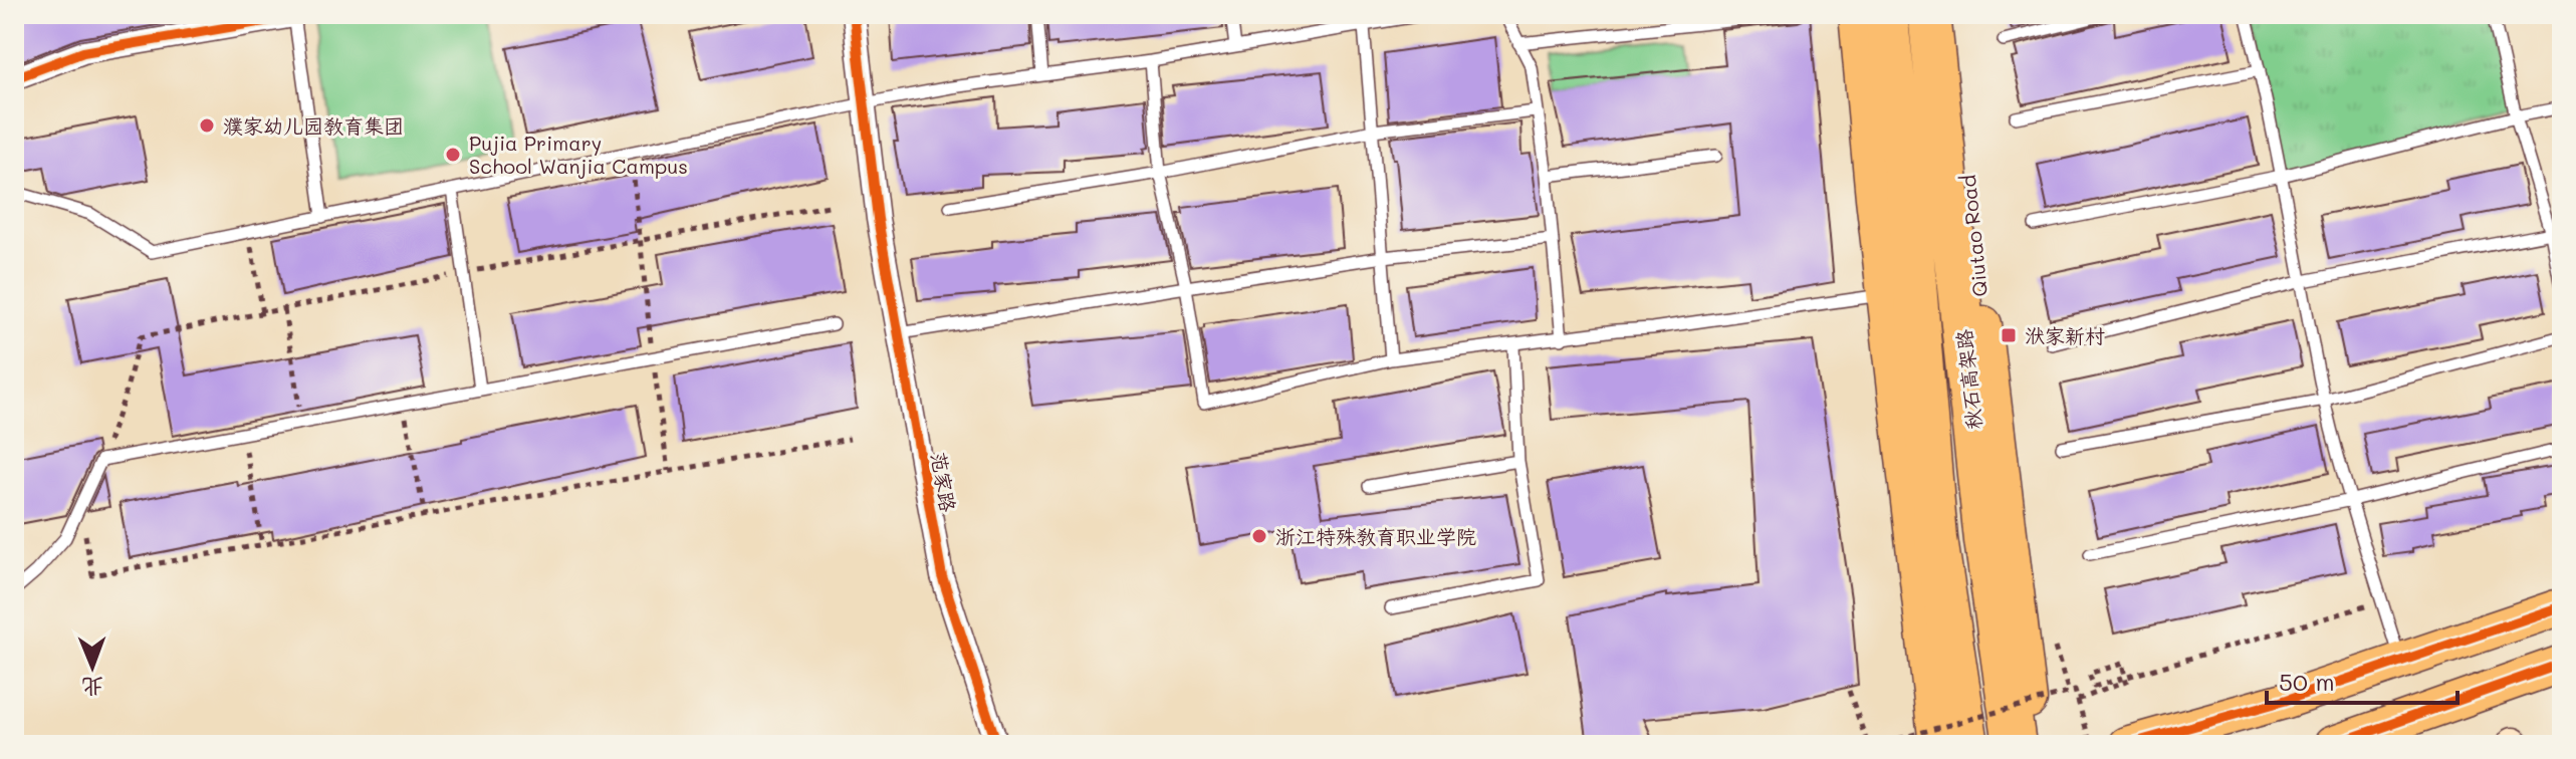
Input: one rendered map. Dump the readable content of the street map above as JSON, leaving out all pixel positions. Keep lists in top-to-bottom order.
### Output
{
  "streets": {
    "highway": ["秋石高架路"],
    "main road": ["Qiutao Road"],
    "street": ["范家路"]
  },
  "places": {
    "other": ["濮家幼儿园教育集团", "Pujia Primary School Wanjia Campus", "浙江特殊教育职业学院"],
    "transit": ["洑家新村"]
  },
  "scale_bar": "50 m",
  "north": "bottom"
}
